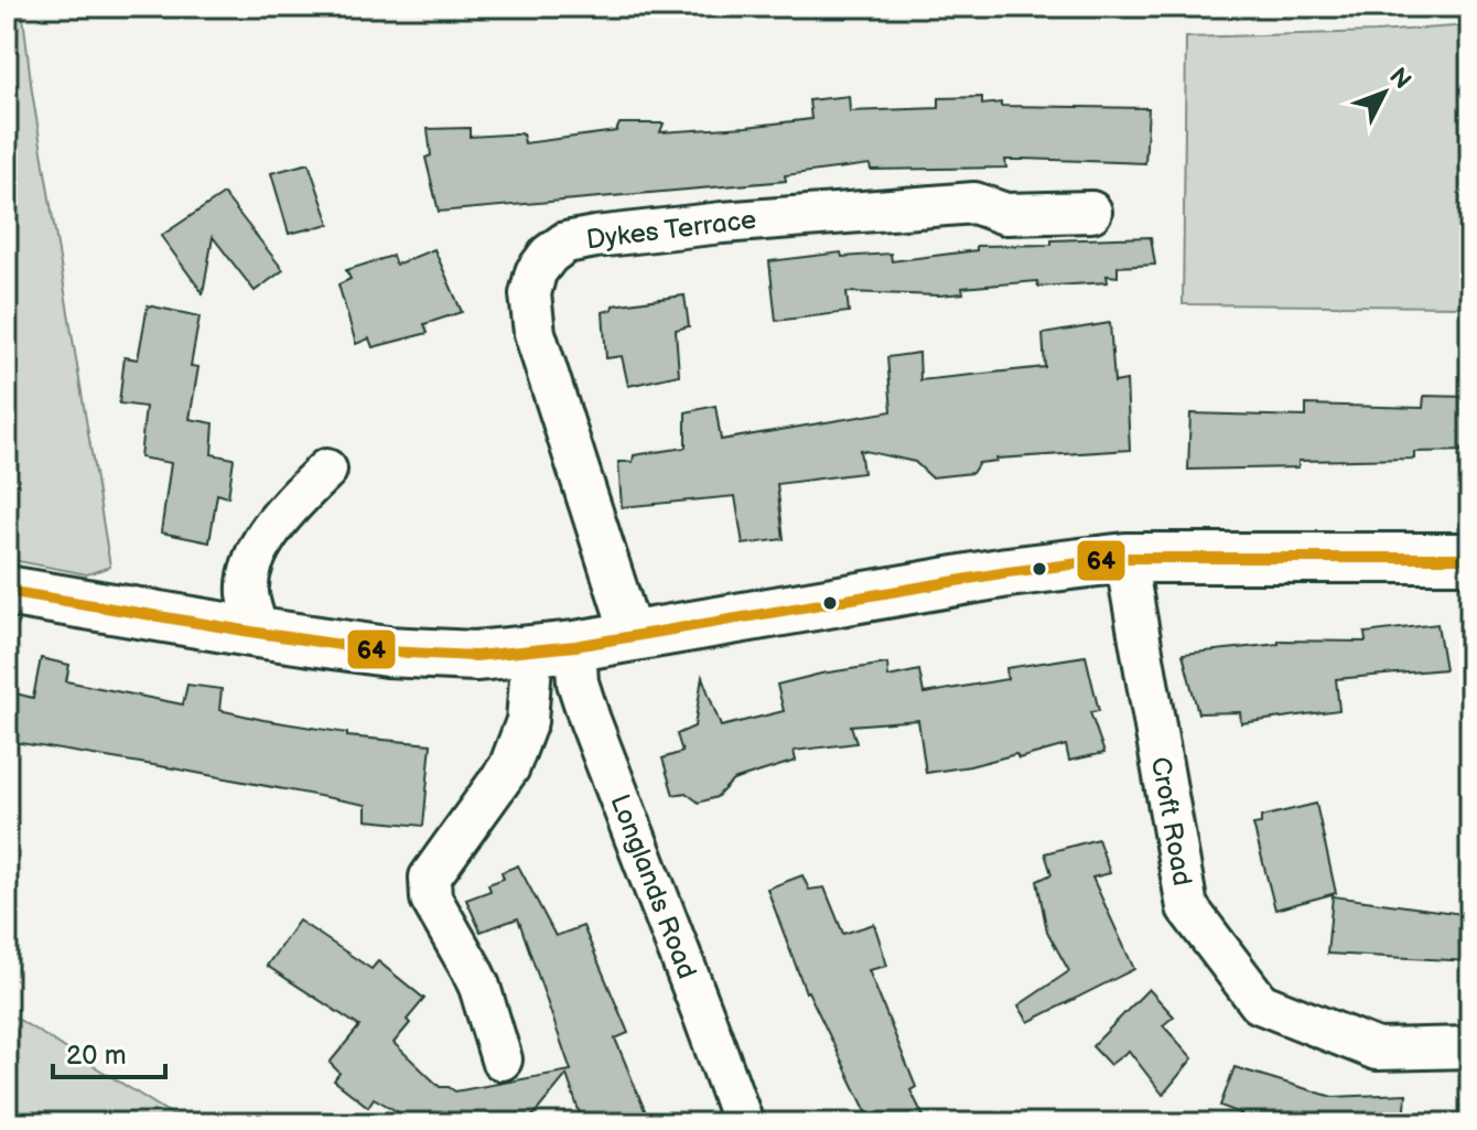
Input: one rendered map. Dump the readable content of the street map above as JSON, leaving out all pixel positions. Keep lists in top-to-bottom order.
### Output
{
  "streets": {
    "street": ["Dykes Terrace", "Croft Road", "Longlands Road"]
  },
  "lines": ["transit line 64"],
  "scale_bar": "20 m",
  "north": "top right"
}
